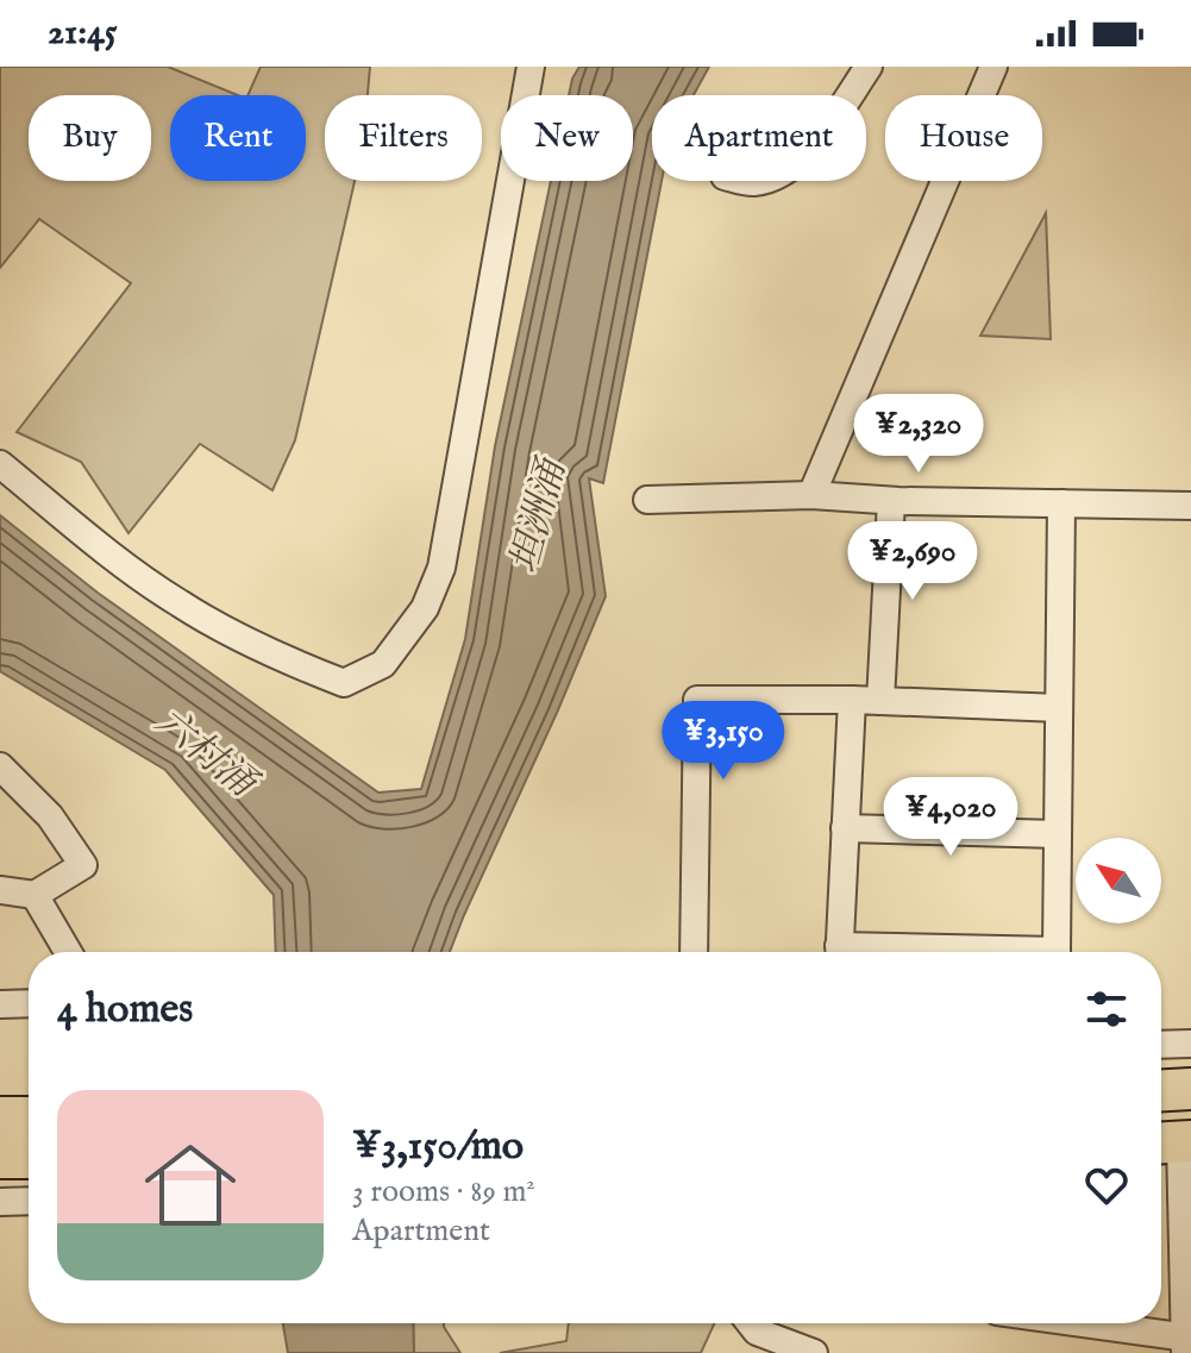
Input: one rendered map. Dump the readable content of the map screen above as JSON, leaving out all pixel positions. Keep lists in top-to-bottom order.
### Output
{
  "water": ["坦洲涌", "六村涌"],
  "north": "top left",
  "page": {
    "status": "21:45",
    "chip": [
      "Buy",
      "Rent",
      "Filters",
      "New",
      "Apartment",
      "House"
    ],
    "price": [
      "¥2,320",
      "¥2,690",
      "¥3,150",
      "¥4,020"
    ],
    "heading": "4 homes",
    "list": [
      {
        "name": "¥3,150/mo",
        "note": "3 rooms · 89 m² · Apartment"
      }
    ]
  }
}
